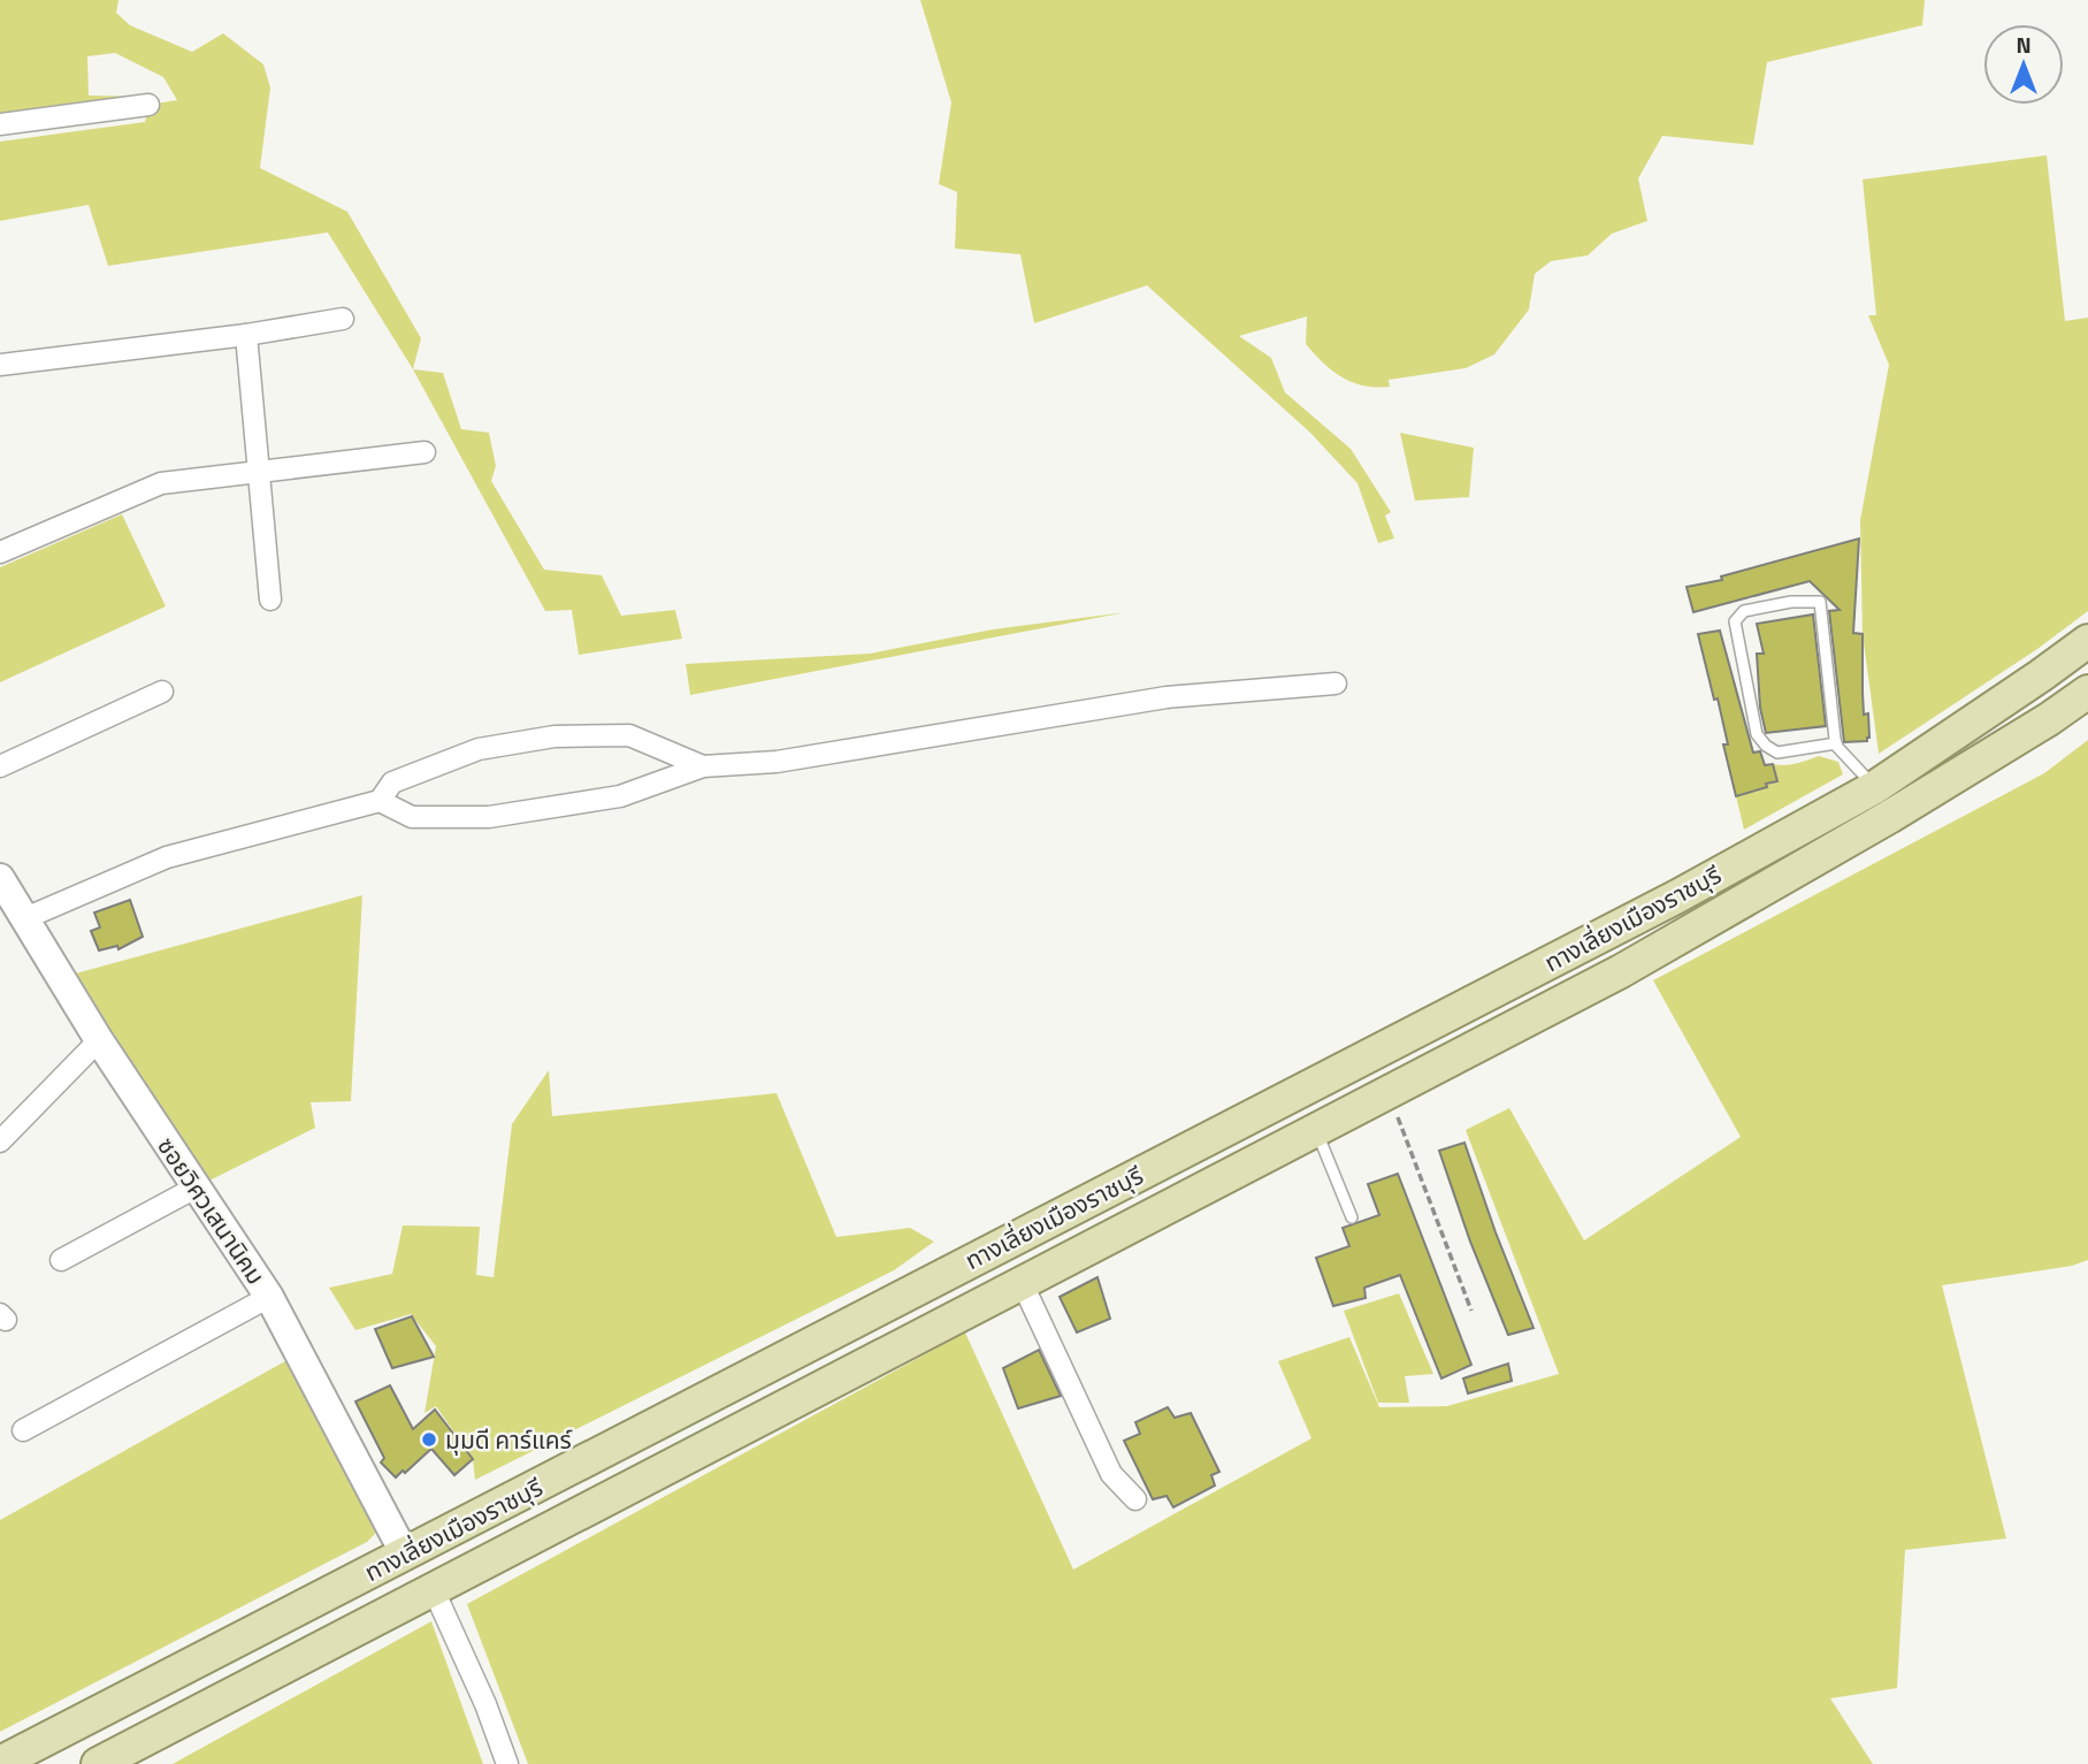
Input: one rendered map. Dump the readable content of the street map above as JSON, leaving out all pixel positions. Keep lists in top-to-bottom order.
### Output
{
  "streets": {
    "main road": ["ทางเลี่ยงเมืองราชบุรี"],
    "street": ["ซอยวิศวเสนานิคม"]
  },
  "crossings": [
    ["ทางเลี่ยงเมืองราชบุรี", "ซอยวิศวเสนานิคม"]
  ],
  "places": ["มุมดี คาร์แคร์"],
  "north": "top"
}
